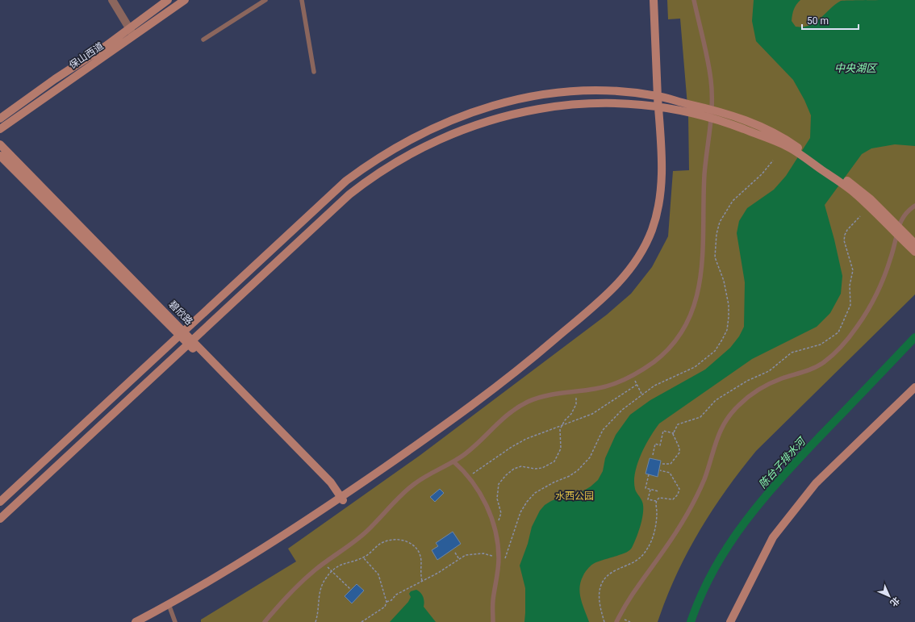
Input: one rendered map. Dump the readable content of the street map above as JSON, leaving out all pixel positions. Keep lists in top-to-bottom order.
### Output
{
  "streets": {
    "main road": ["保山西道", "碧欣路"]
  },
  "water": ["中央湖区", "陈台子排水河"],
  "parks": ["水西公园"],
  "scale_bar": "50 m",
  "north": "bottom right"
}
